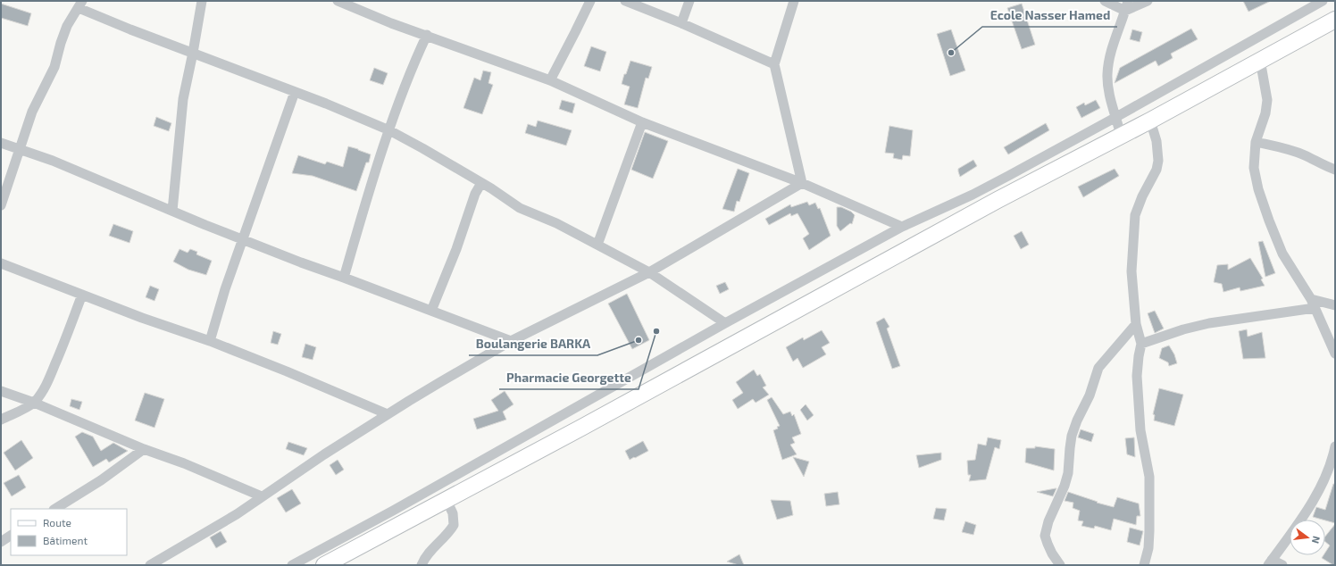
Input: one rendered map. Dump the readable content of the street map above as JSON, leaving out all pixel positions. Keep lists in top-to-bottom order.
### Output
{
  "places": ["Ecole Nasser Hamed", "Pharmacie Georgette", "Boulangerie BARKA"],
  "legend": ["Route", "Bâtiment"],
  "north": "right"
}
